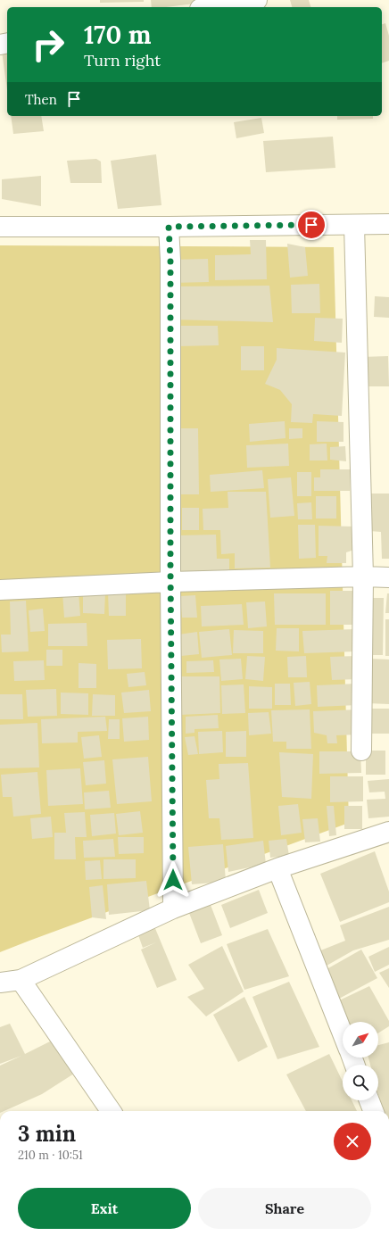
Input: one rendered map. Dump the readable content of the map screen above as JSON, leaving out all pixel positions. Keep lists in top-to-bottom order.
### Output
{
  "north": "top right",
  "page": {
    "turn": ["170 m", "Turn right"],
    "then": "Then",
    "heading": ["3 min", "210 m · 10:51"],
    "buttons": ["Exit", "Share"]
  }
}
